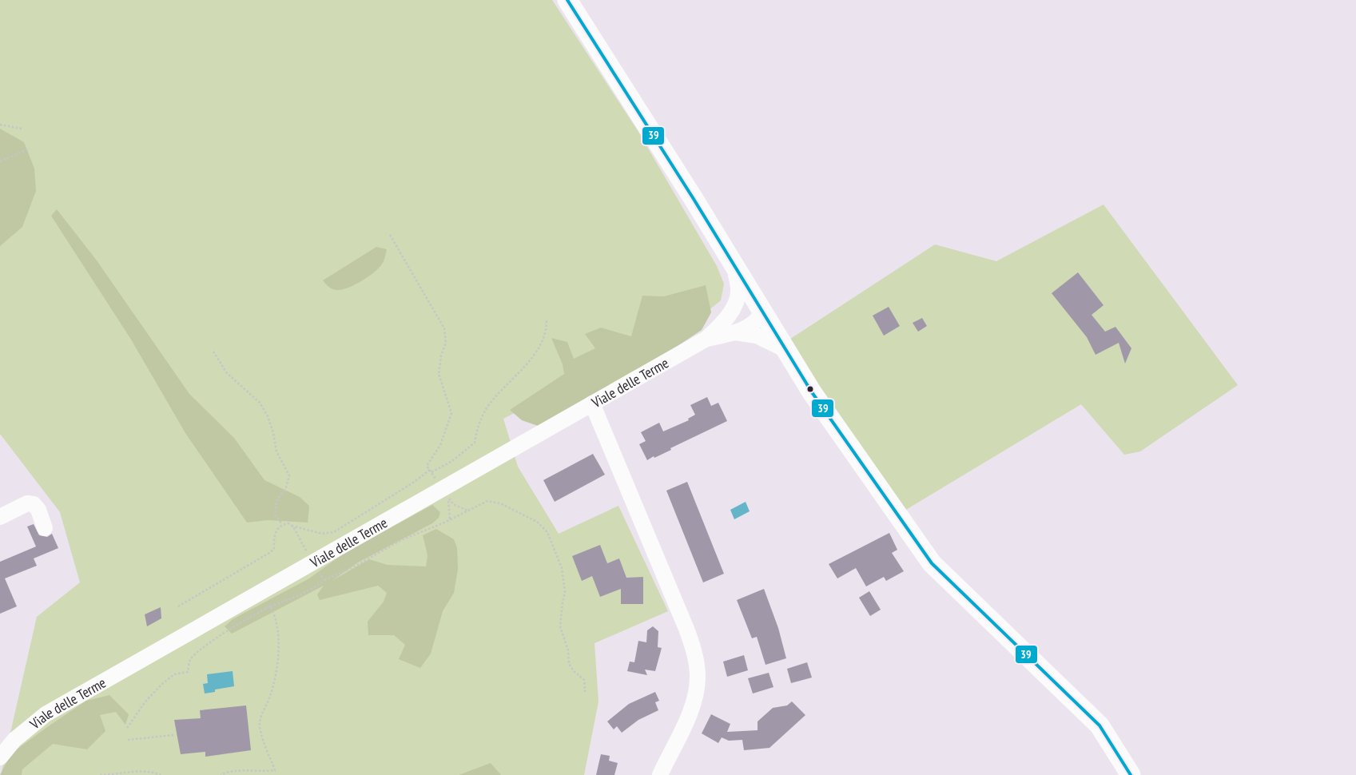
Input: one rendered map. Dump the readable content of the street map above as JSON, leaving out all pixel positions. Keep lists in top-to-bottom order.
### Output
{
  "streets": {
    "street": ["Viale delle Terme"]
  },
  "lines": ["transit line 39"]
}
